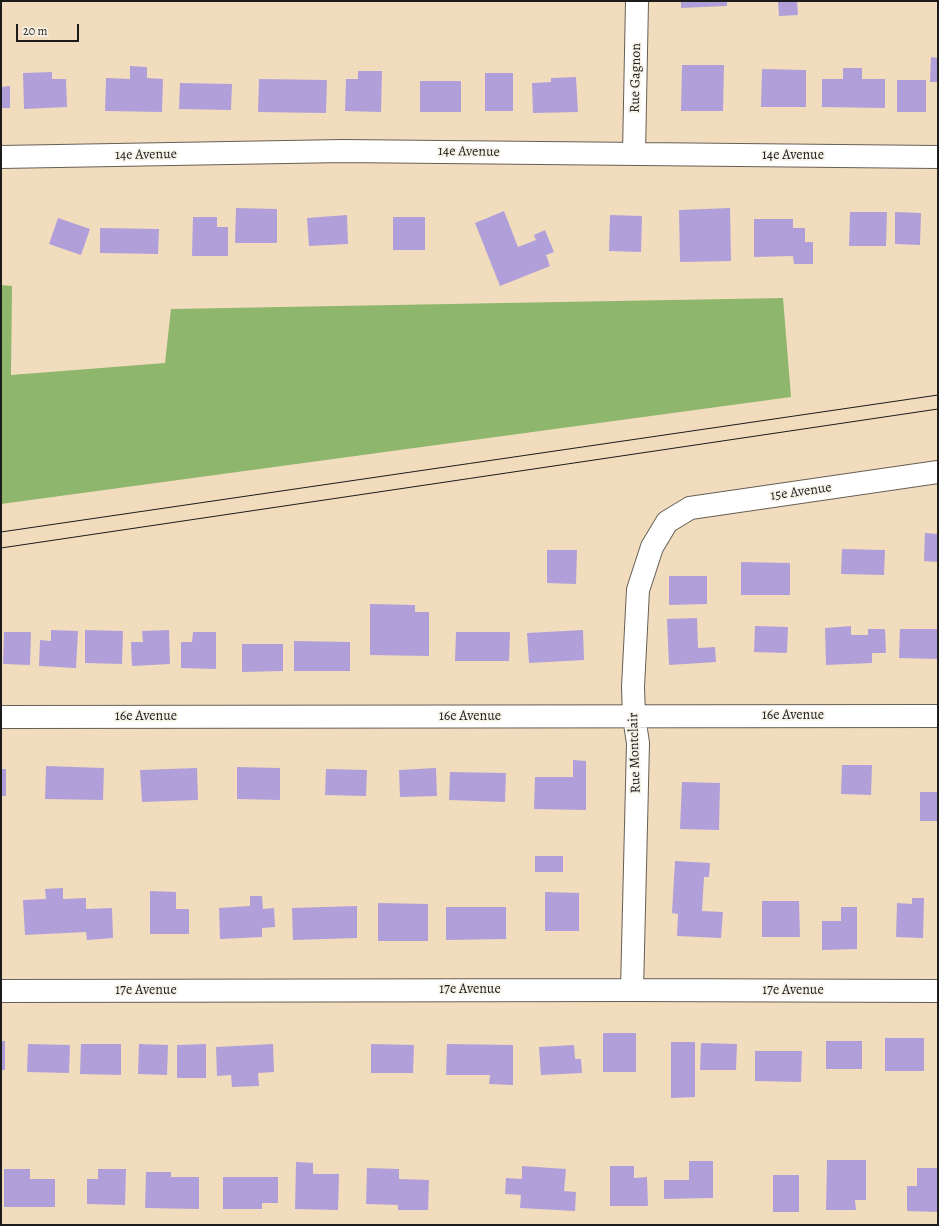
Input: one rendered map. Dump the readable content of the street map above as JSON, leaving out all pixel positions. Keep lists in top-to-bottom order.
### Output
{
  "streets": {
    "street": [
      "Rue Gagnon",
      "14e Avenue",
      "15e Avenue",
      "16e Avenue",
      "Rue Montclair",
      "17e Avenue"
    ]
  },
  "crossings": [
    ["Rue Gagnon", "14e Avenue"],
    ["15e Avenue", "Rue Montclair"],
    ["16e Avenue", "Rue Montclair"],
    ["Rue Montclair", "17e Avenue"]
  ],
  "scale_bar": "20 m"
}
